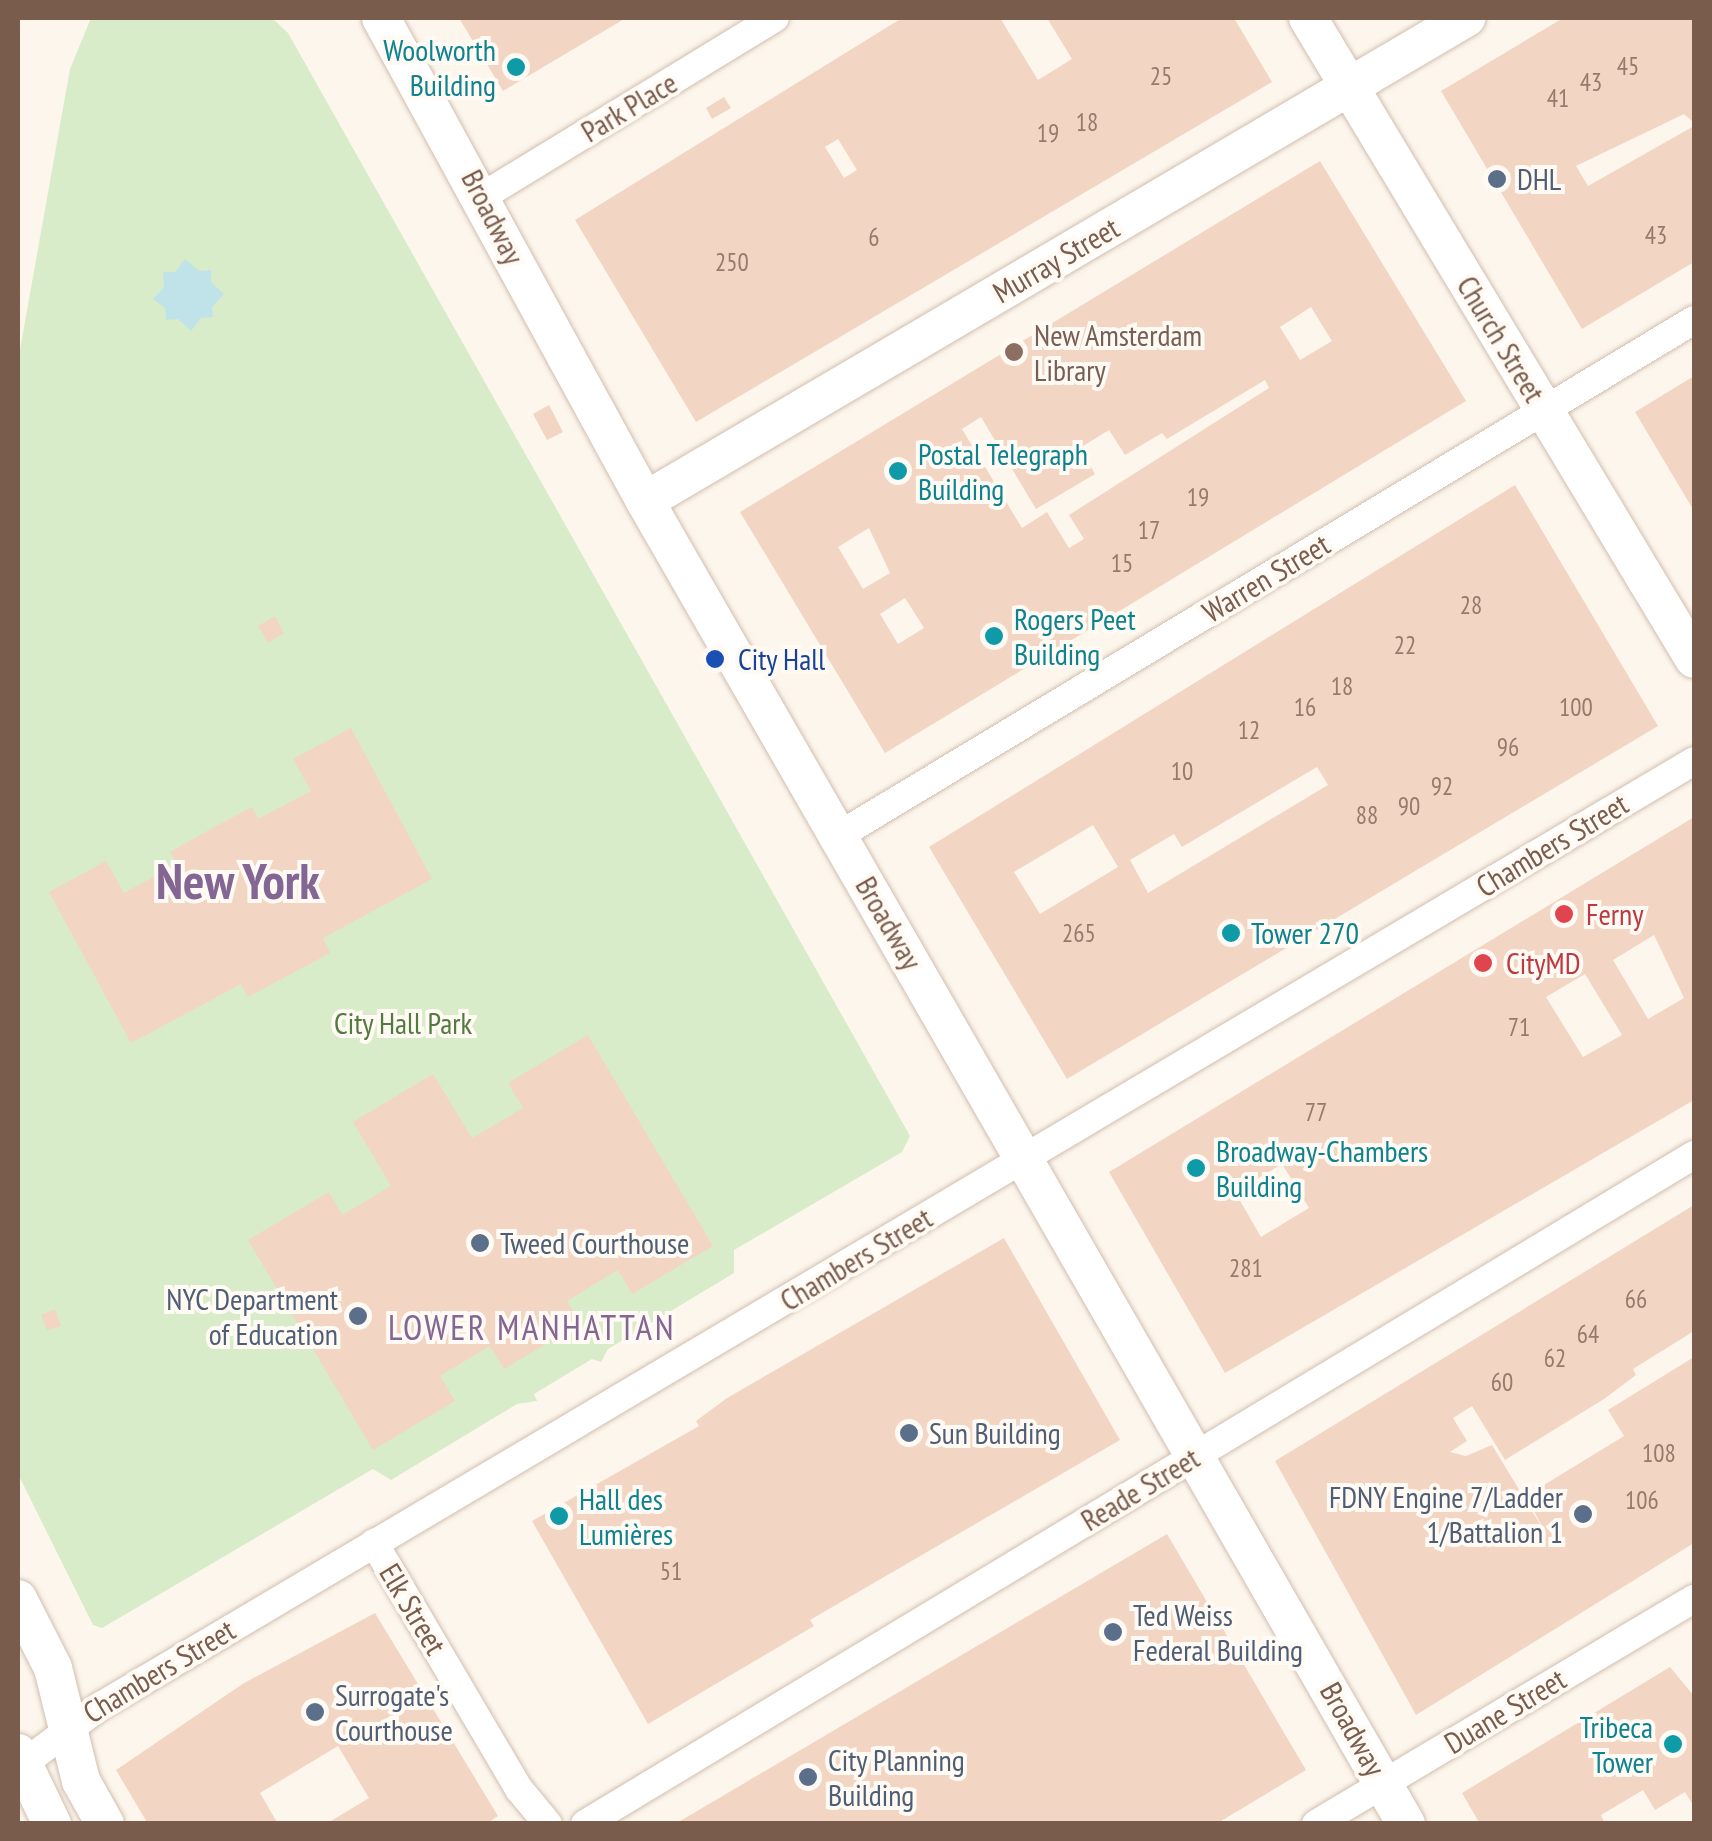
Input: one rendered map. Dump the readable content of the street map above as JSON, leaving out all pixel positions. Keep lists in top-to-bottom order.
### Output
{
  "streets": {
    "main road": ["Broadway", "Murray Street", "Church Street"],
    "street": [
      "Park Place",
      "Warren Street",
      "Chambers Street",
      "Reade Street",
      "Elk Street",
      "Duane Street"
    ]
  },
  "crossings": [
    ["Park Place", "Broadway"],
    ["Broadway", "Murray Street"],
    ["Broadway", "Warren Street"],
    ["Broadway", "Chambers Street"],
    ["Broadway", "Reade Street"],
    ["Broadway", "Duane Street"],
    ["Murray Street", "Church Street"],
    ["Church Street", "Warren Street"],
    ["Chambers Street", "Elk Street"]
  ],
  "districts": ["New York", "LOWER MANHATTAN"],
  "parks": ["City Hall Park"],
  "places": [
    "Woolworth Building",
    "DHL",
    "New Amsterdam Library",
    "Postal Telegraph Building",
    "Rogers Peet Building",
    "City Hall",
    "Ferny",
    "Tower 270",
    "CityMD",
    "Broadway-Chambers Building",
    "Tweed Courthouse",
    "NYC Department of Education",
    "Sun Building",
    "FDNY Engine 7/Ladder 1/Battalion 1",
    "Hall des Lumières",
    "Ted Weiss Federal Building",
    "Surrogate's Courthouse",
    "Tribeca Tower",
    "City Planning Building"
  ],
  "house_numbers": [
    "45",
    "25",
    "43",
    "41",
    "18",
    "19",
    "43",
    "6",
    "250",
    "19",
    "17",
    "15",
    "28",
    "22",
    "18",
    "16",
    "100",
    "12",
    "96",
    "10",
    "92",
    "90",
    "88",
    "265",
    "71",
    "77",
    "281",
    "66",
    "64",
    "62",
    "60",
    "108",
    "106",
    "51"
  ]
}
